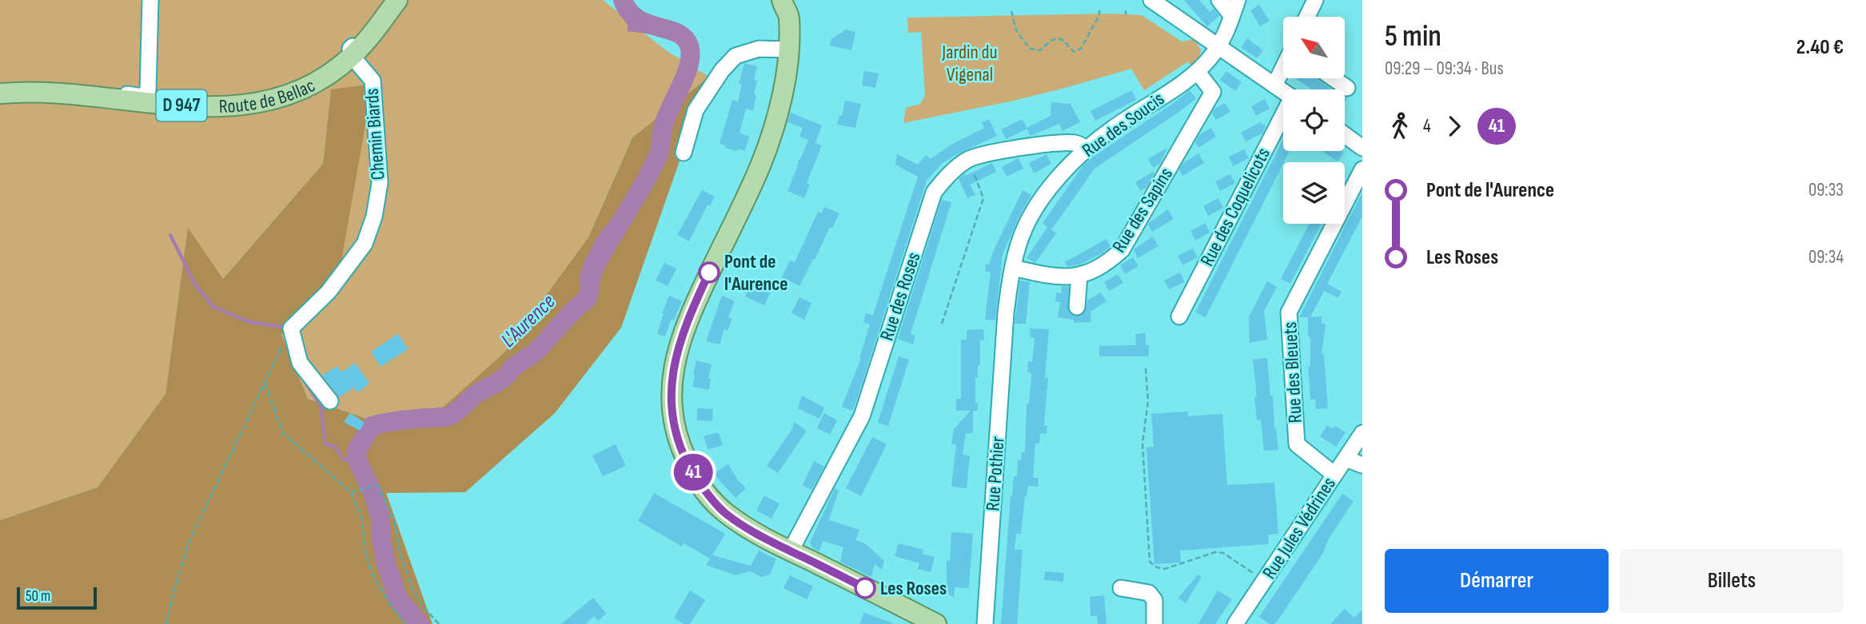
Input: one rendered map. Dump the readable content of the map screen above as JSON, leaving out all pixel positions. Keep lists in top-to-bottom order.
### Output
{
  "streets": {
    "main road": ["Route de Bellac", "D 947"],
    "street": [
      "Rue des Soucis",
      "Chemin Biards",
      "Rue des Coquelicots",
      "Rue des Sapins",
      "Rue des Roses",
      "Rue des Bleuets",
      "Rue Pothier",
      "Rue Jules Védrines"
    ]
  },
  "crossings": [
    ["Route de Bellac", "Chemin Biards"],
    ["Rue des Soucis", "Rue des Sapins"],
    ["Rue des Soucis", "Rue des Roses"],
    ["Rue des Soucis", "Rue Pothier"],
    ["Rue des Bleuets", "Rue Jules Védrines"]
  ],
  "water": ["L'Aurence"],
  "parks": ["Jardin du Vigenal"],
  "places": ["Pont de l'Aurence", "Les Roses"],
  "lines": ["bus line 41"],
  "scale_bar": "50 m",
  "north": "top left",
  "page": {
    "on_map": "41",
    "heading": ["5 min", "09:29 – 09:34 · Bus", "2.40 €"],
    "legs": ["4", "41"],
    "list": [
      {
        "name": "Pont de l'Aurence",
        "value": "09:33"
      },
      {
        "name": "Les Roses",
        "value": "09:34"
      }
    ],
    "buttons": ["Démarrer", "Billets"],
    "scale": "50 m"
  }
}
